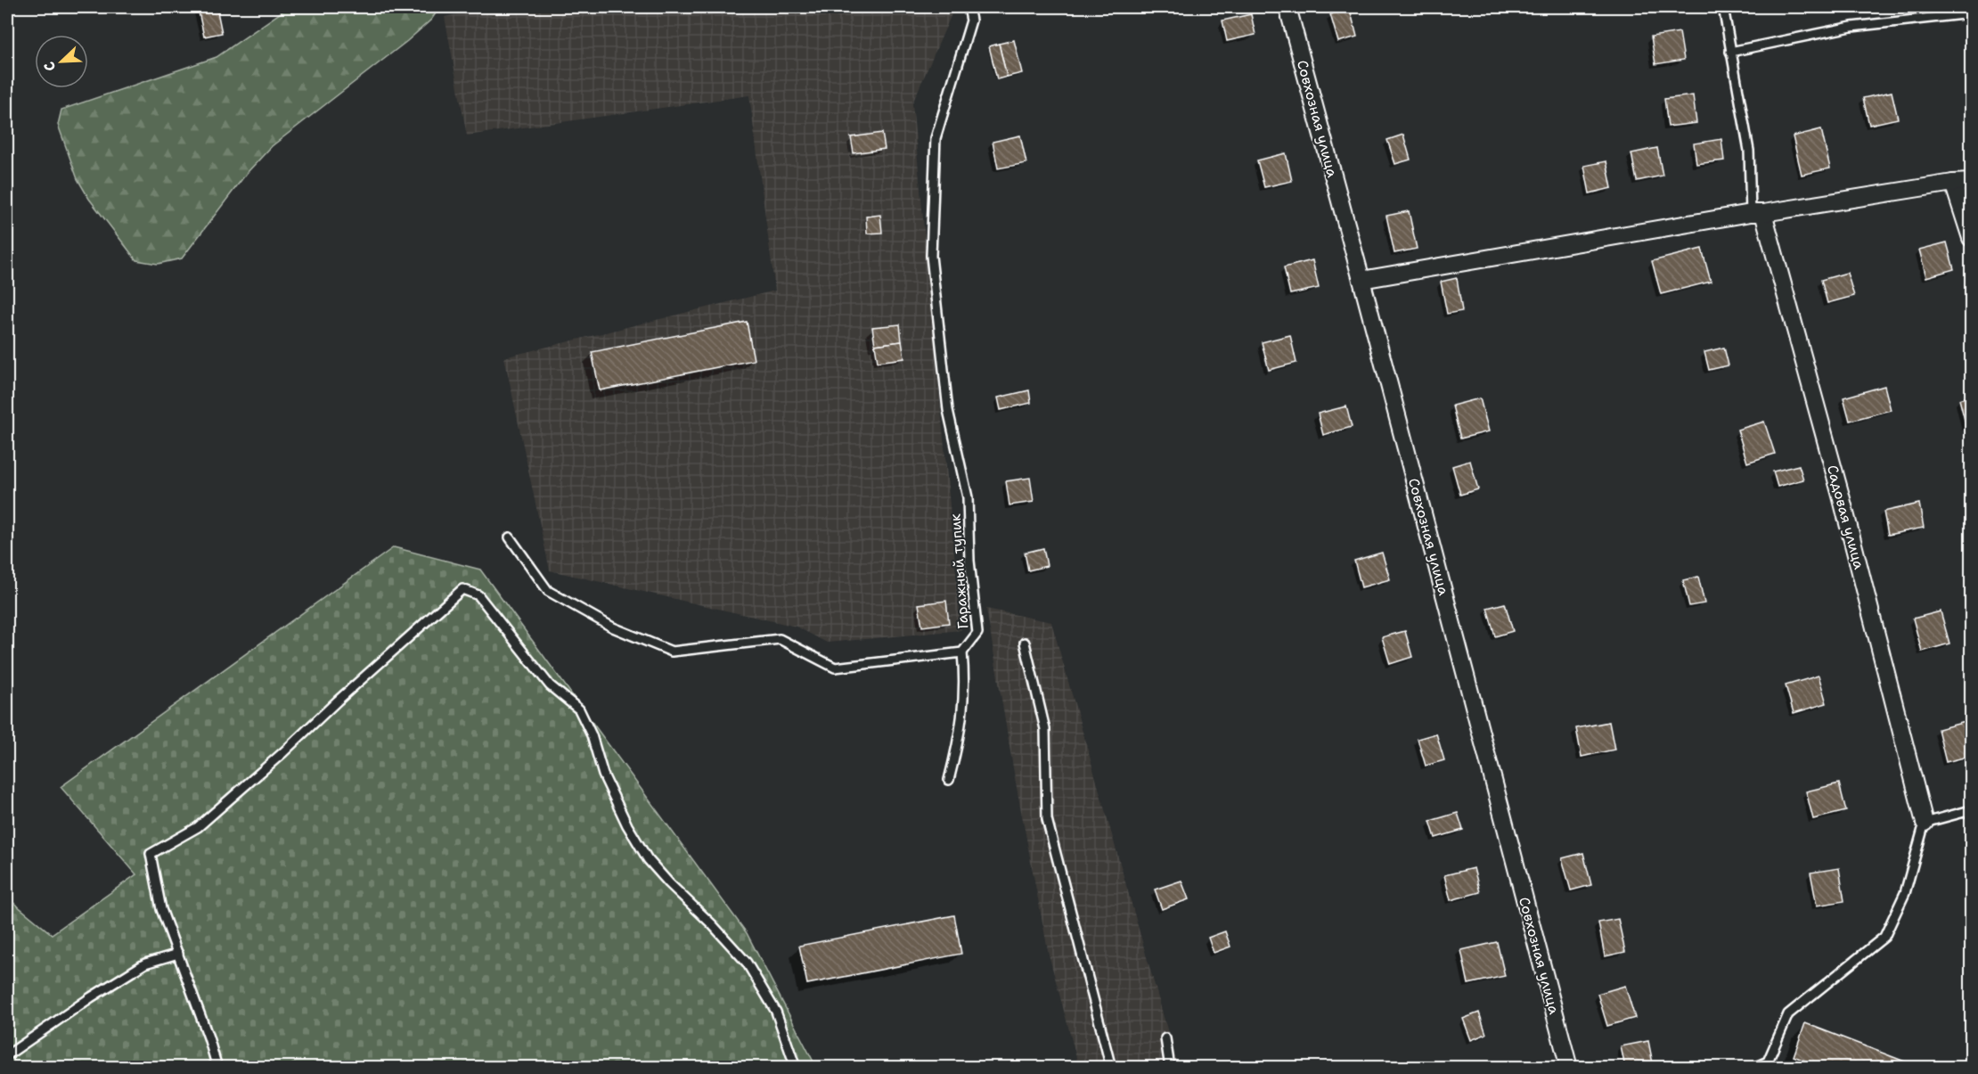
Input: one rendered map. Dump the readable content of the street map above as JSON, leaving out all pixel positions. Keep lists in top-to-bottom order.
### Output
{
  "streets": {
    "street": ["Совхозная улица", "Садовая улица"],
    "lane": ["Гаражный тупик"]
  },
  "north": "bottom left"
}
